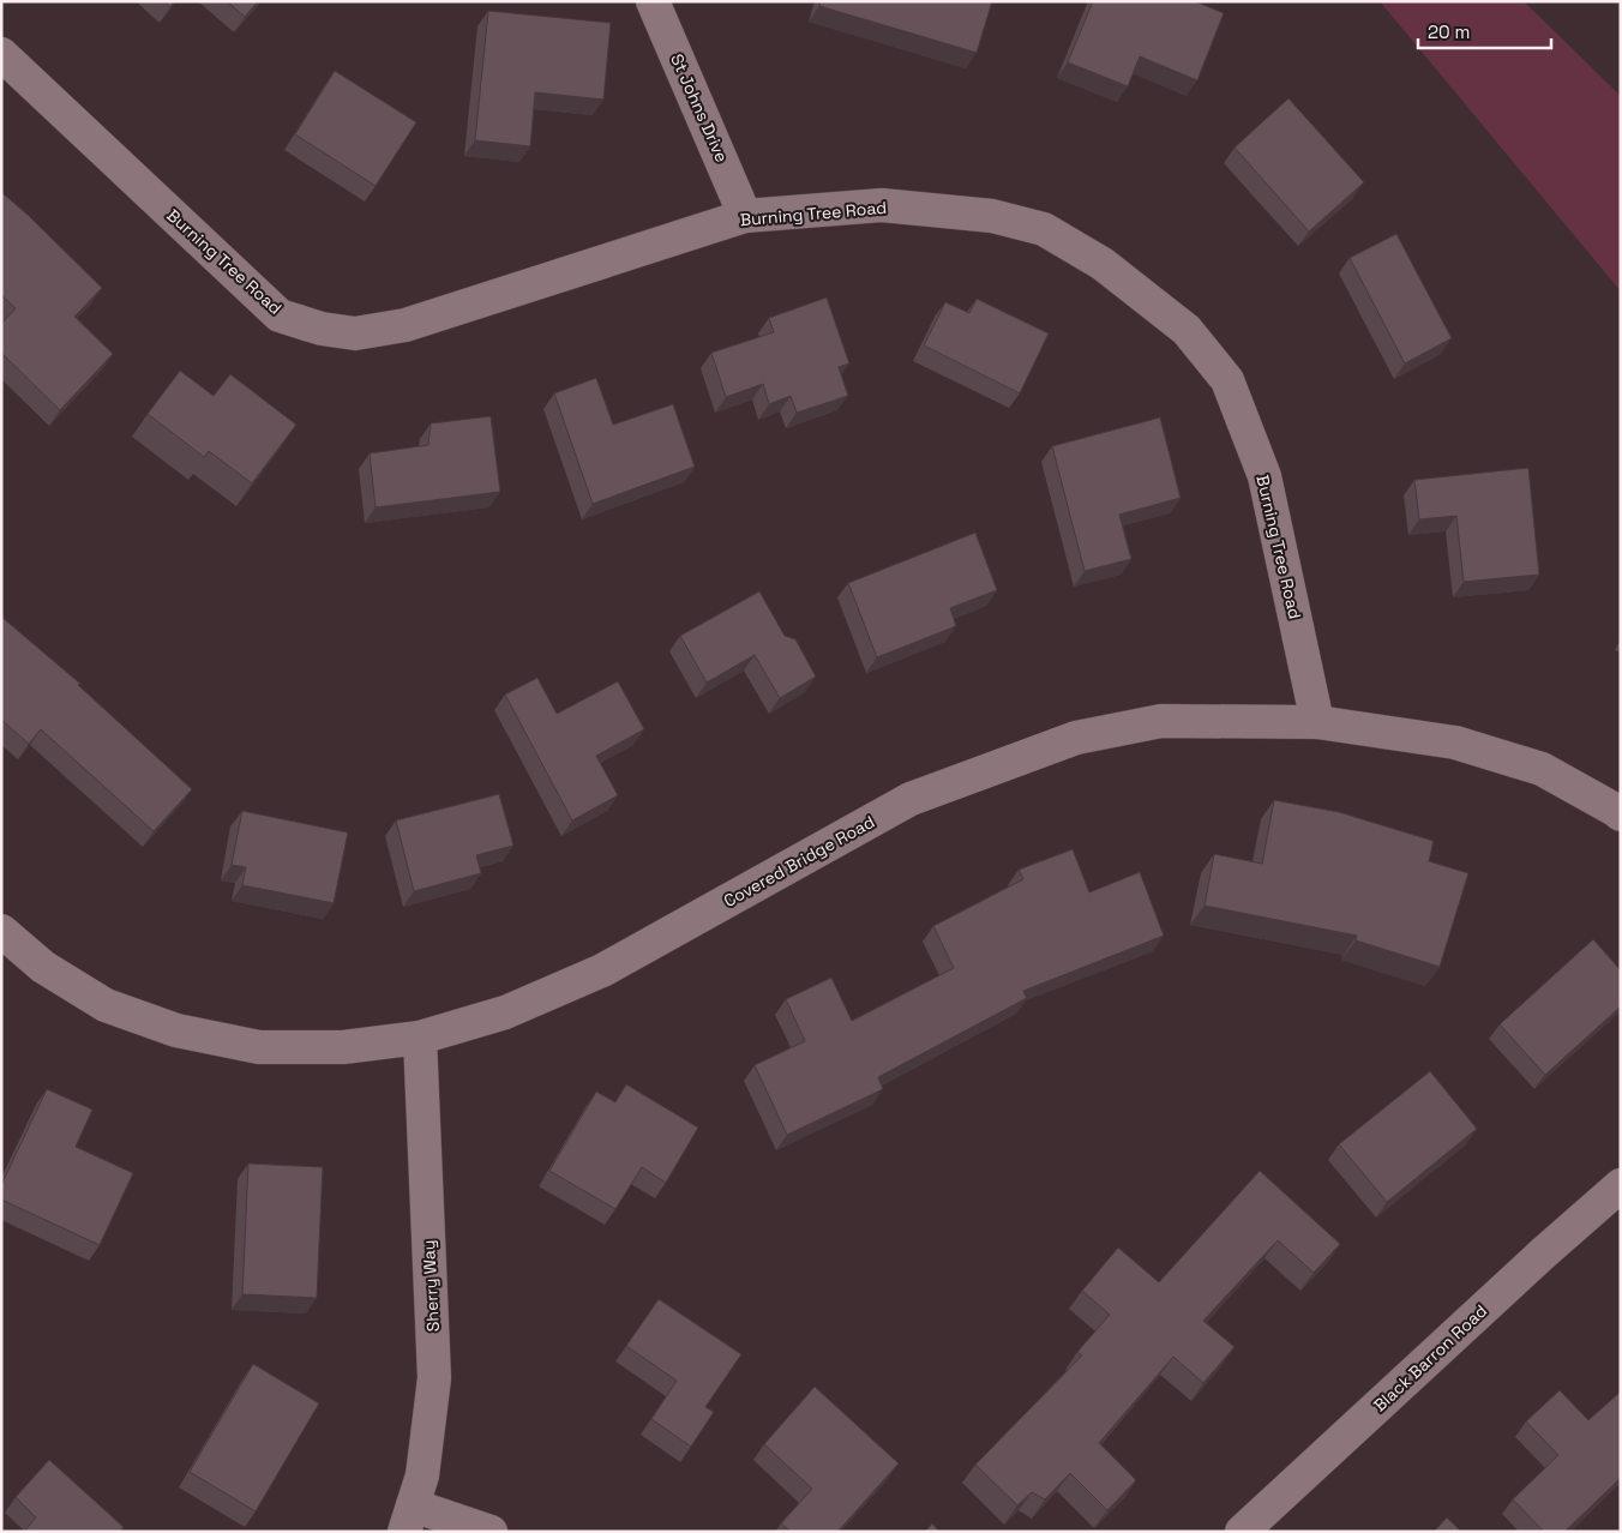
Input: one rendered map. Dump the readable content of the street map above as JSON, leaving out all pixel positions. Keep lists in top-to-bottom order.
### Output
{
  "streets": {
    "street": [
      "St Johns Drive",
      "Burning Tree Road",
      "Covered Bridge Road",
      "Sherry Way",
      "Black Barron Road"
    ]
  },
  "crossings": [
    ["St Johns Drive", "Burning Tree Road"],
    ["Burning Tree Road", "Covered Bridge Road"],
    ["Covered Bridge Road", "Sherry Way"]
  ],
  "scale_bar": "20 m"
}
